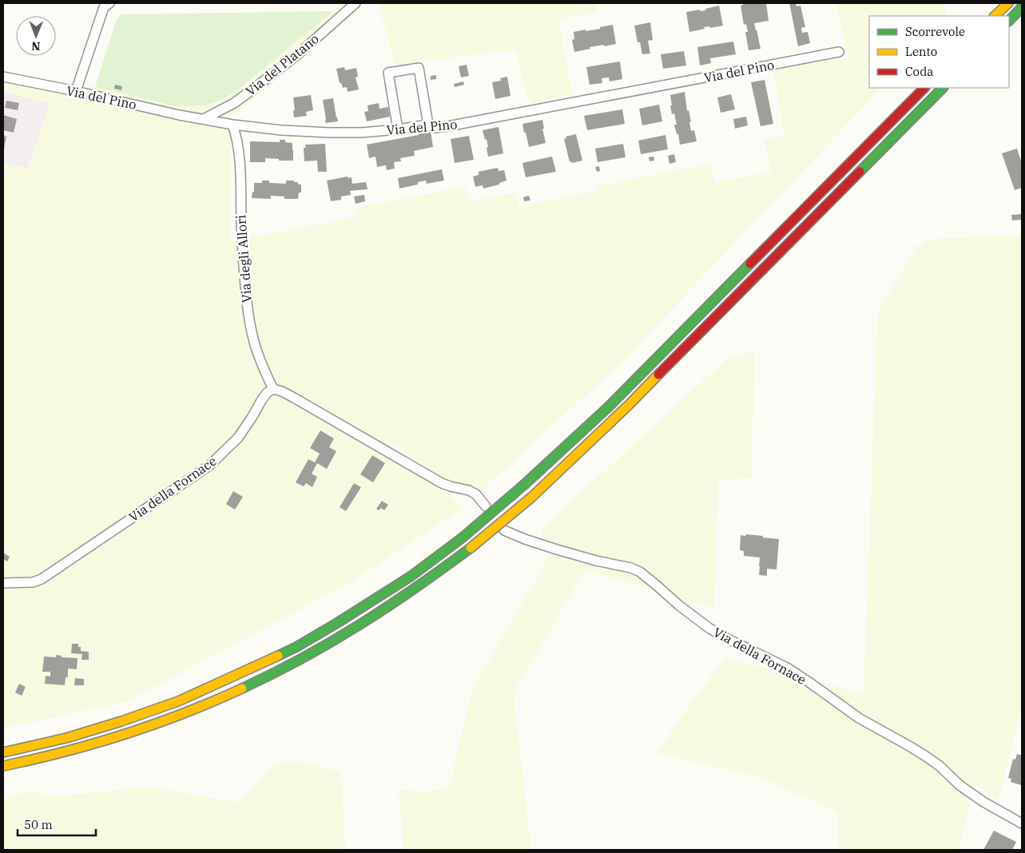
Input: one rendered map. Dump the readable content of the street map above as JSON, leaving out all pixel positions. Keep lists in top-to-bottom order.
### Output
{
  "streets": {
    "street": [
      "Via del Platano",
      "Via del Pino",
      "Via degli Allori",
      "Via della Fornace"
    ]
  },
  "crossings": [
    ["Via del Platano", "Via del Pino"],
    ["Via del Pino", "Via degli Allori"],
    ["Via degli Allori", "Via della Fornace"]
  ],
  "legend": ["Scorrevole", "Lento", "Coda"],
  "scale_bar": "50 m",
  "north": "bottom"
}
